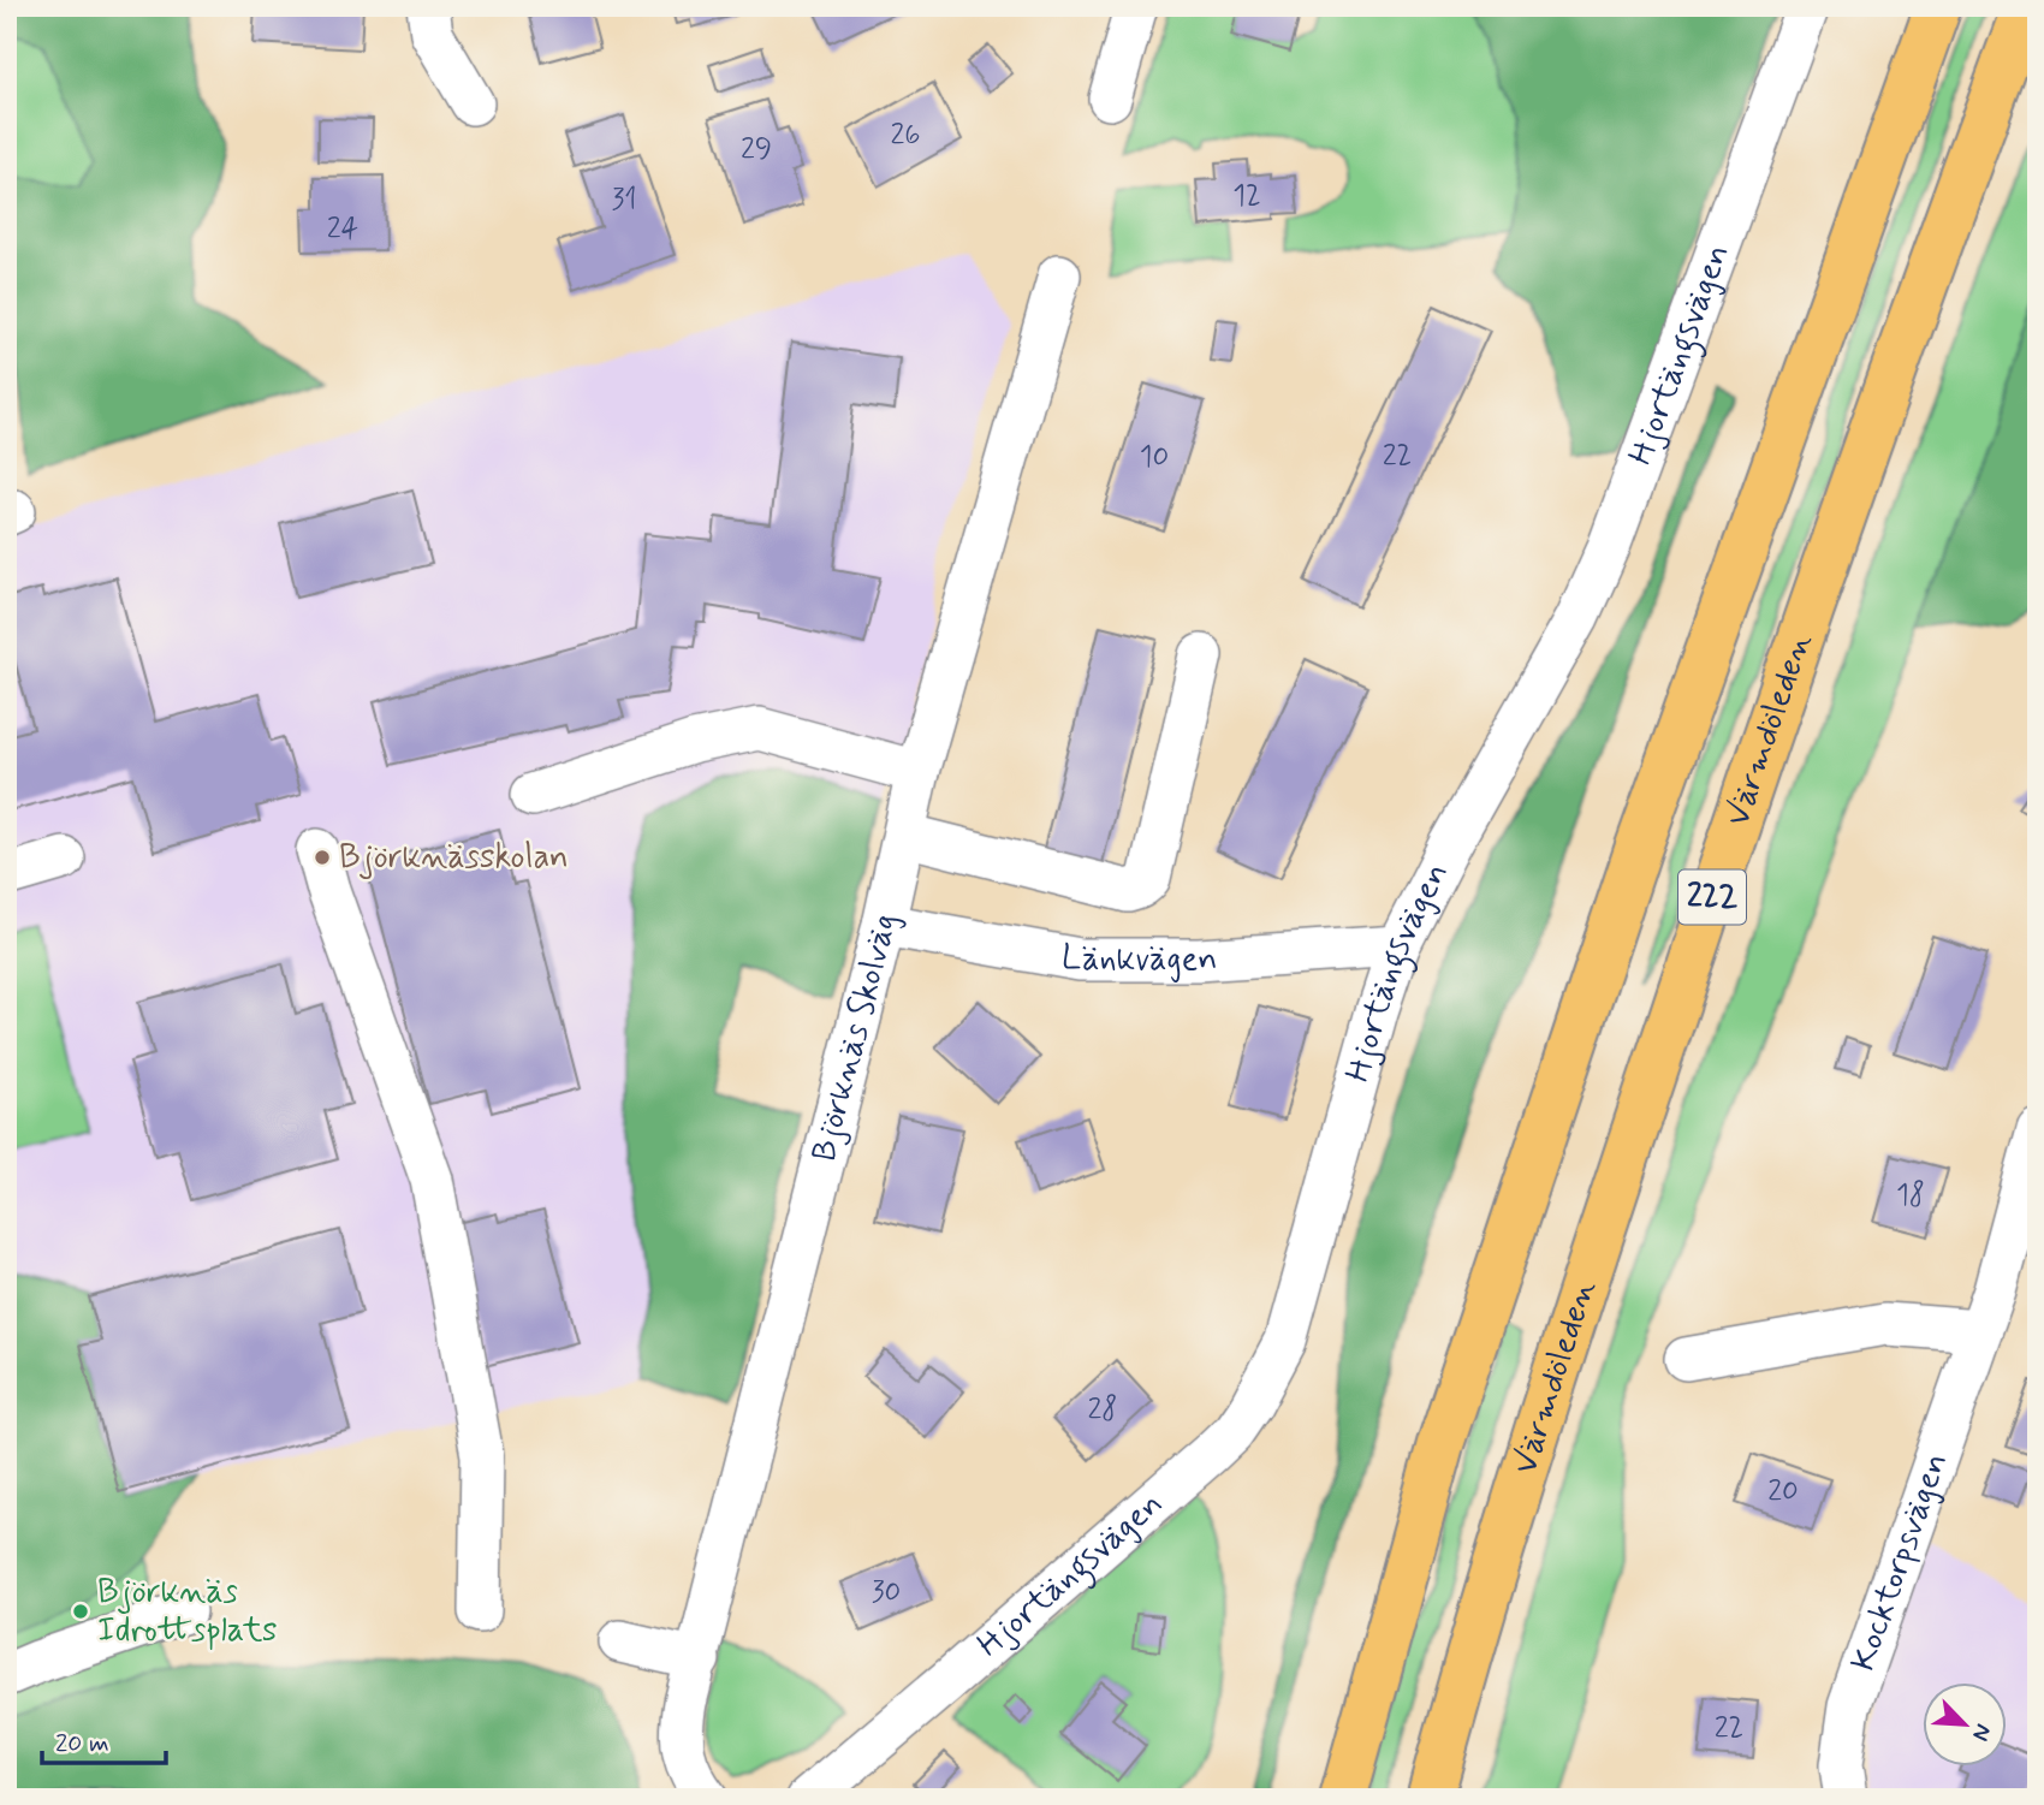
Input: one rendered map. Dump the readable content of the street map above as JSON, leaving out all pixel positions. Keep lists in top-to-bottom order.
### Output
{
  "streets": {
    "highway": ["Värmdöleden", "222"],
    "street": [
      "Hjortängsvägen",
      "Länkvägen",
      "Björknäs Skolväg",
      "Kocktorpsvägen"
    ]
  },
  "crossings": [
    ["Hjortängsvägen", "Länkvägen"],
    ["Länkvägen", "Björknäs Skolväg"]
  ],
  "places": ["Björknässkolan", "Björknäs Idrottsplats"],
  "house_numbers": [
    "26",
    "29",
    "12",
    "31",
    "24",
    "22",
    "10",
    "18",
    "28",
    "20",
    "30",
    "22"
  ],
  "scale_bar": "20 m",
  "north": "bottom right"
}
